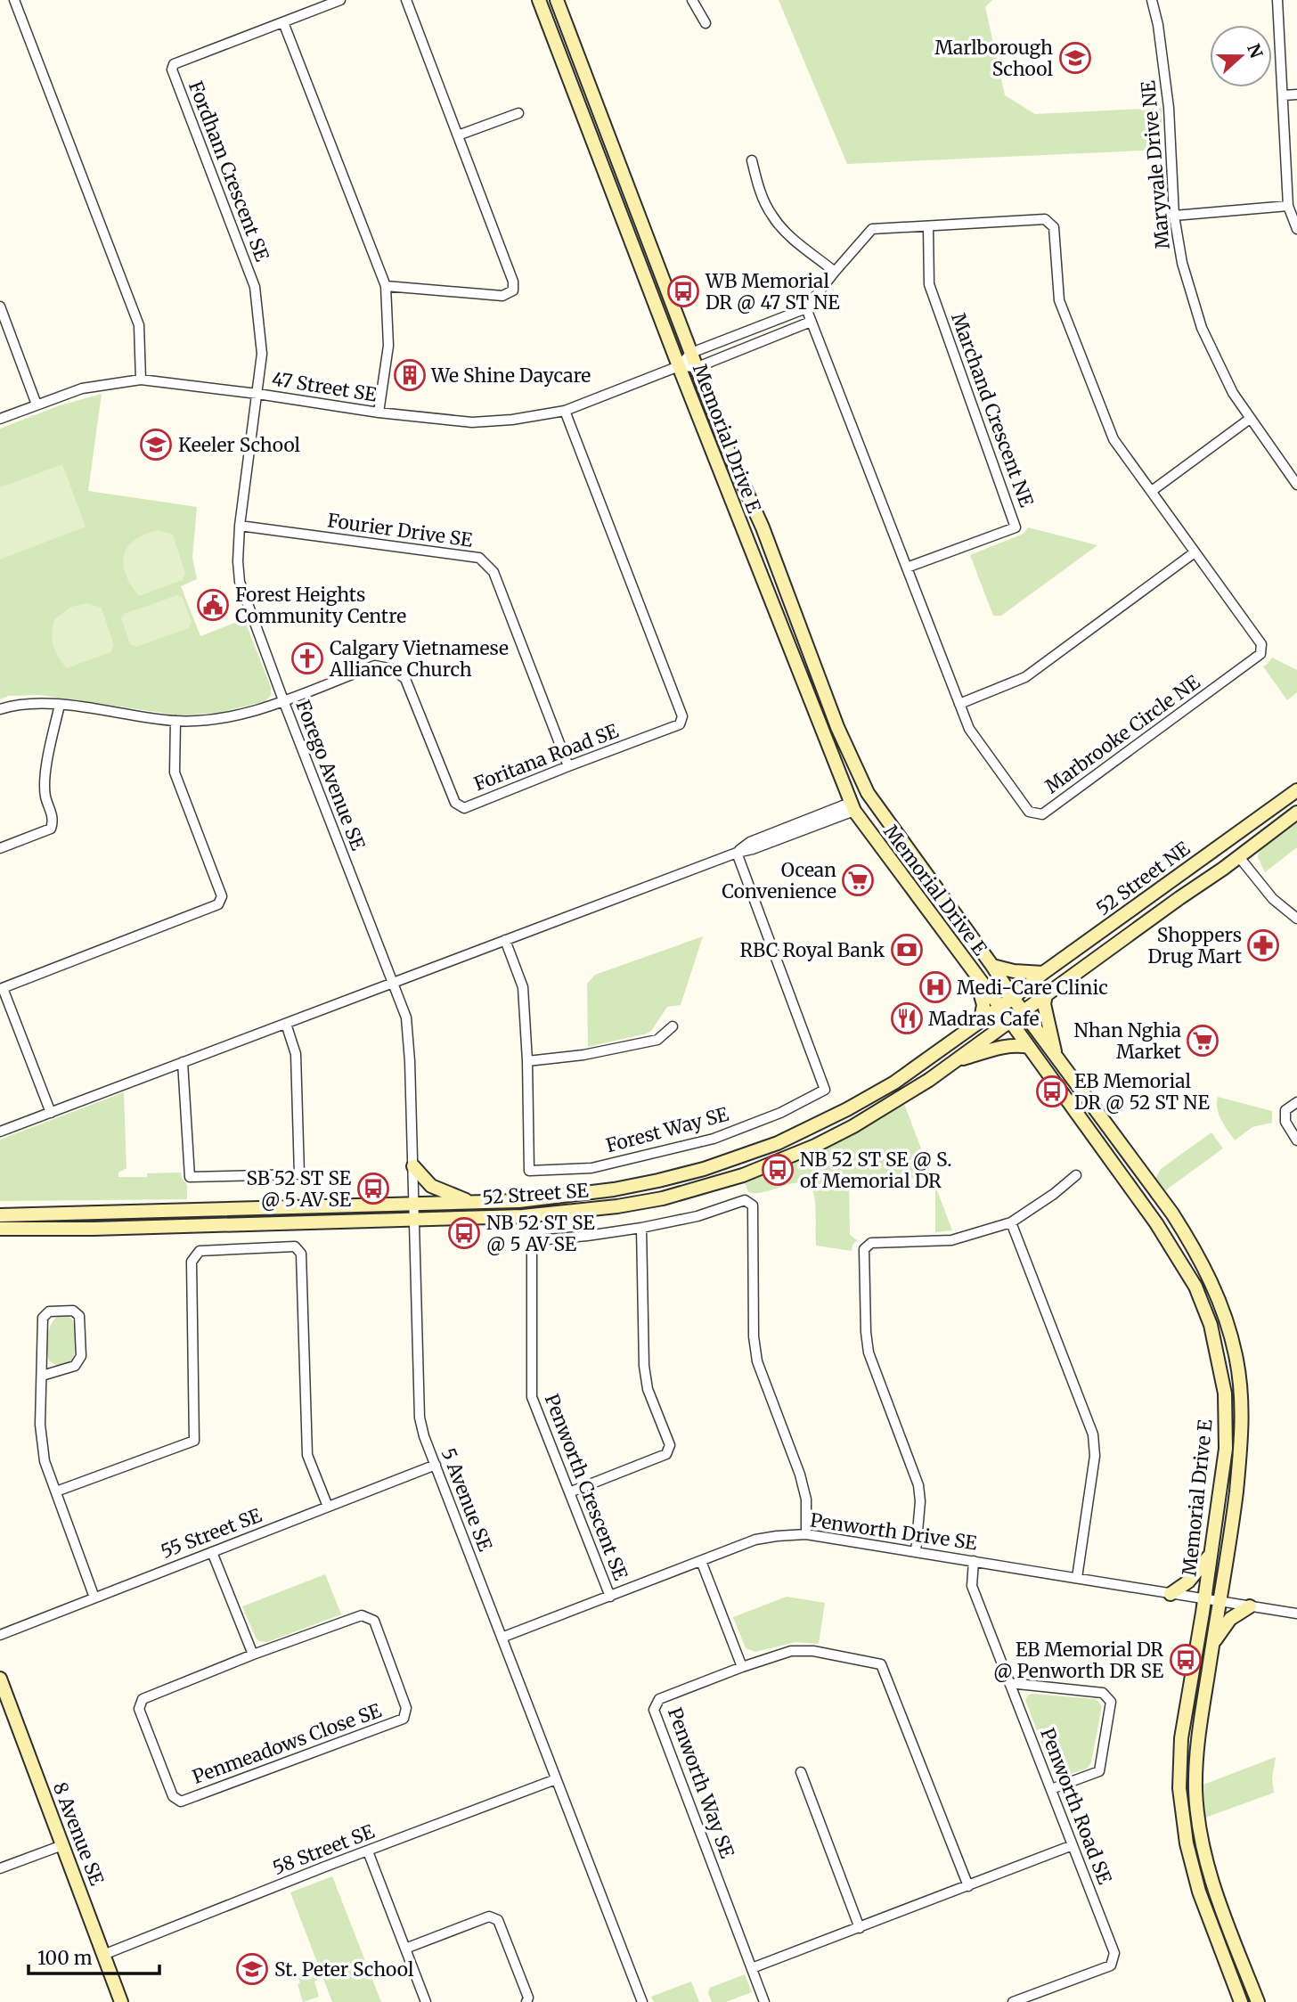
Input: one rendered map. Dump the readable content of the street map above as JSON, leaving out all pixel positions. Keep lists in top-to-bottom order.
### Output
{
  "streets": {
    "main road": [
      "Memorial Drive E",
      "52 Street NE",
      "52 Street SE",
      "8 Avenue SE"
    ],
    "street": [
      "Maryvale Drive NE",
      "Fordham Crescent SE",
      "47 Street SE",
      "Marchand Crescent NE",
      "Fourier Drive SE",
      "Marbrooke Circle NE",
      "Foritana Road SE",
      "Forego Avenue SE",
      "Forest Way SE",
      "Penworth Crescent SE",
      "5 Avenue SE",
      "Penworth Drive SE",
      "55 Street SE",
      "Penmeadows Close SE",
      "Penworth Way SE",
      "Penworth Road SE",
      "58 Street SE"
    ]
  },
  "crossings": [
    ["Fordham Crescent SE", "47 Street SE"],
    ["Fordham Crescent SE", "Forego Avenue SE"],
    ["47 Street SE", "Memorial Drive E"],
    ["47 Street SE", "Foritana Road SE"],
    ["47 Street SE", "Forego Avenue SE"],
    ["Marchand Crescent NE", "Marbrooke Circle NE"],
    ["Memorial Drive E", "52 Street NE"],
    ["Memorial Drive E", "52 Street SE"],
    ["Memorial Drive E", "Penworth Drive SE"],
    ["Fourier Drive SE", "Foritana Road SE"],
    ["Fourier Drive SE", "Forego Avenue SE"],
    ["Foritana Road SE", "Forego Avenue SE"],
    ["Forego Avenue SE", "5 Avenue SE"],
    ["52 Street NE", "52 Street SE"],
    ["52 Street SE", "5 Avenue SE"],
    ["Penworth Crescent SE", "Penworth Drive SE"],
    ["5 Avenue SE", "Penworth Drive SE"],
    ["5 Avenue SE", "55 Street SE"],
    ["5 Avenue SE", "58 Street SE"],
    ["Penworth Drive SE", "Penworth Road SE"],
    ["8 Avenue SE", "58 Street SE"]
  ],
  "places": {
    "school or university": ["Marlborough School", "Keeler School", "St. Peter School"],
    "bus stop": [
      "WB Memorial DR @ 47 ST NE",
      "EB Memorial DR @ 52 ST NE",
      "NB 52 ST SE @ S. of Memorial DR",
      "SB 52 ST SE @ 5 AV SE",
      "NB 52 ST SE @ 5 AV SE",
      "EB Memorial DR @ Penworth DR SE"
    ],
    "building": ["We Shine Daycare"],
    "public building": ["Forest Heights Community Centre"],
    "church": ["Calgary Vietnamese Alliance Church"],
    "supermarket": ["Ocean Convenience", "Nhan Nghia Market"],
    "pharmacy": ["Shoppers Drug Mart"],
    "bank": ["RBC Royal Bank"],
    "hospital": ["Medi-Care Clinic"],
    "restaurant": ["Madras Cafe"]
  },
  "scale_bar": "100 m",
  "north": "right"
}
